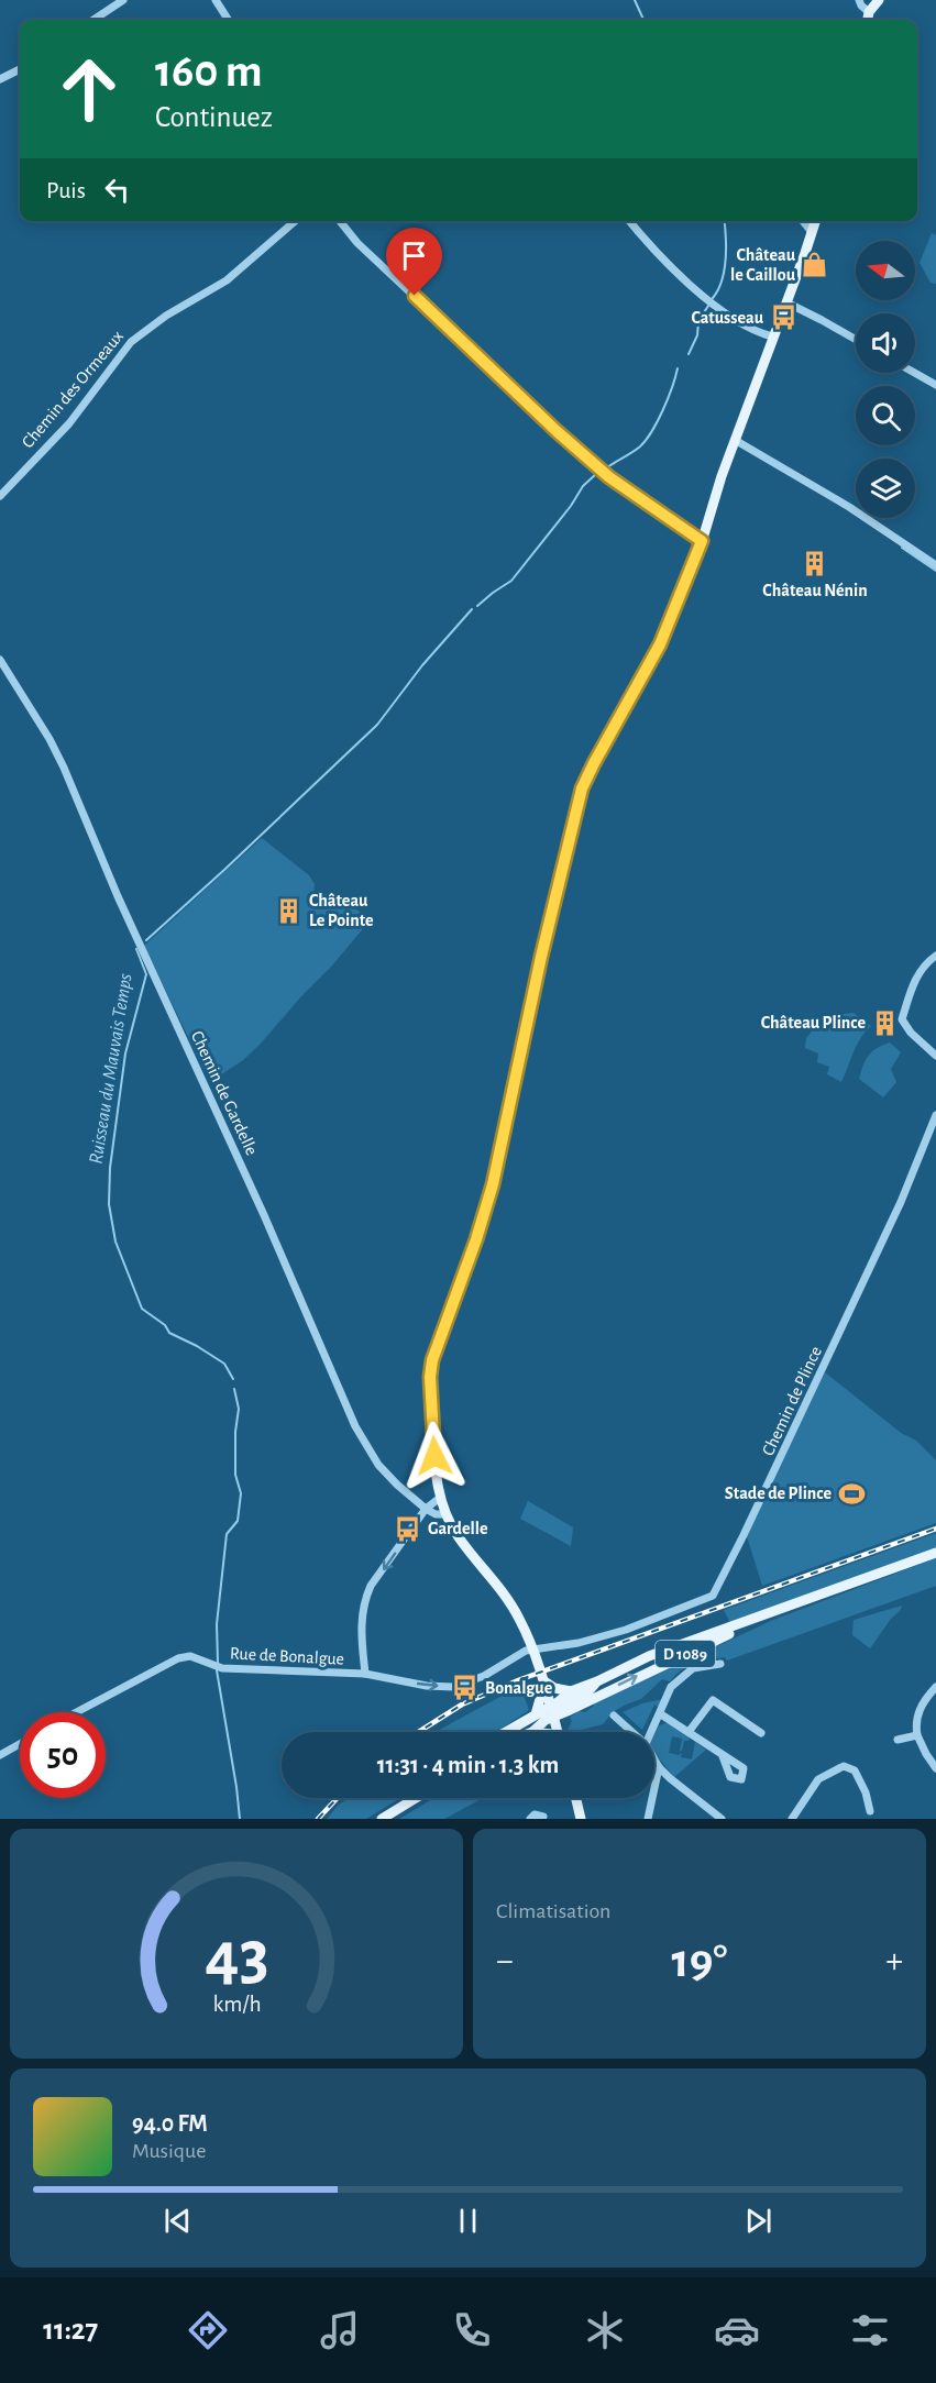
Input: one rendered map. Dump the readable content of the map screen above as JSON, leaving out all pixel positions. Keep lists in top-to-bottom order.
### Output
{
  "streets": {
    "main road": ["D 1089"],
    "street": [
      "Chemin des Ormeaux",
      "Chemin de Gardelle",
      "Chemin de Plince",
      "Rue de Bonalgue"
    ]
  },
  "crossings": [
    ["Chemin de Plince", "Rue de Bonalgue"]
  ],
  "one_way": ["Rue de Bonalgue"],
  "water": ["Ruisseau du Mauvais Temps"],
  "places": {
    "shop": ["Château le Caillou"],
    "bus stop": ["Catusseau", "Gardelle", "Bonalgue"],
    "building": ["Château Nénin", "Château Le Pointe", "Château Plince"],
    "sports": ["Stade de Plince"]
  },
  "north": "left",
  "page": {
    "turn": ["160 m", "Continuez"],
    "then": "Puis",
    "limit": "50",
    "trip": "11:31 · 4 min · 1.3 km",
    "tile": "Climatisation",
    "heat": ["−", "19°", "+"],
    "song": ["94.0 FM", "Musique"],
    "tabs": "11:27",
    "gauge": ["43", "km/h"]
  }
}
